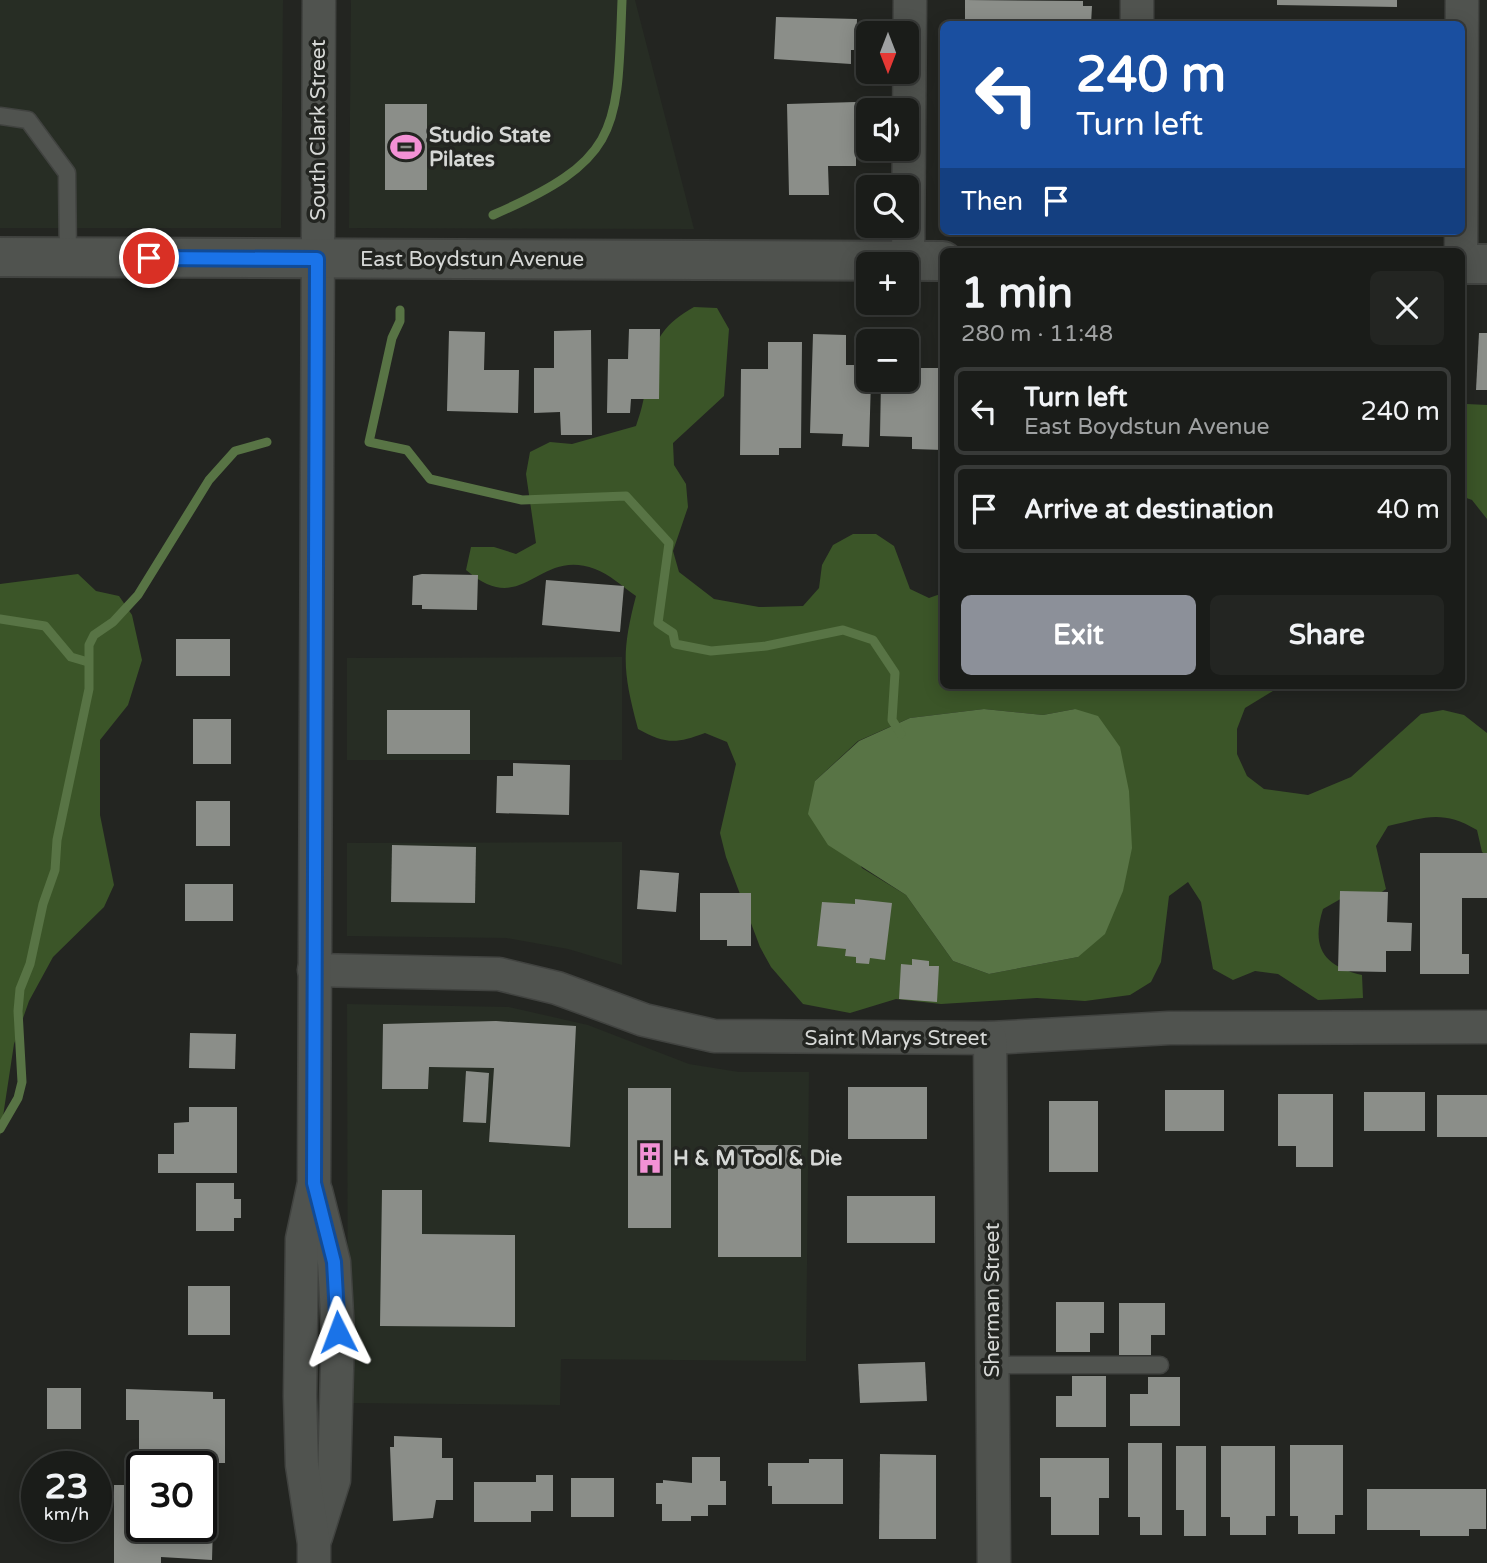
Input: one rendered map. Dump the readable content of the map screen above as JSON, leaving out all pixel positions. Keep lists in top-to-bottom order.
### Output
{
  "streets": {
    "street": [
      "South Clark Street",
      "East Boydstun Avenue",
      "Saint Marys Street",
      "Sherman Street"
    ]
  },
  "crossings": [
    ["South Clark Street", "East Boydstun Avenue"],
    ["South Clark Street", "Saint Marys Street"],
    ["Saint Marys Street", "Sherman Street"]
  ],
  "places": {
    "sports": ["Studio State Pilates"],
    "building": ["H & M Tool & Die"]
  },
  "north": "bottom",
  "page": {
    "map_buttons": ["+", "−"],
    "turn": ["240 m", "Turn left"],
    "then": "Then",
    "heading": ["1 min", "280 m · 11:48"],
    "list": [
      {
        "name": "Turn left",
        "note": "East Boydstun Avenue",
        "value": "240 m"
      },
      {
        "name": "Arrive at destination",
        "value": "40 m"
      }
    ],
    "buttons": ["Exit", "Share"],
    "speed": "23 km/h",
    "limit": "30"
  }
}
